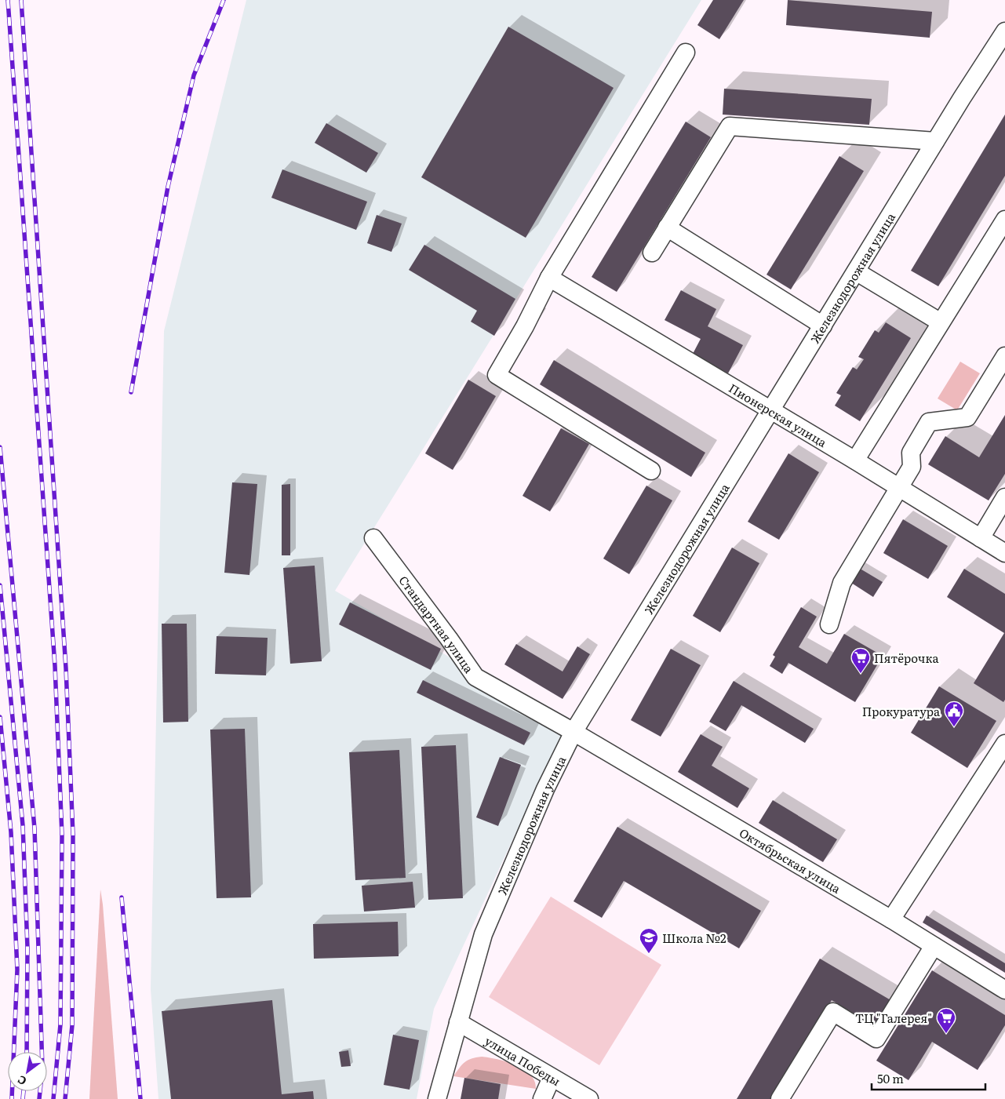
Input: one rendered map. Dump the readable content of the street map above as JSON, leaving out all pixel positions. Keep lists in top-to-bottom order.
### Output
{
  "streets": {
    "street": [
      "Железнодорожная улица",
      "Пионерская улица",
      "Стандартная улица",
      "Октябрьская улица",
      "улица Победы"
    ]
  },
  "crossings": [
    ["Железнодорожная улица", "Пионерская улица"],
    ["Железнодорожная улица", "Стандартная улица"],
    ["Железнодорожная улица", "Октябрьская улица"],
    ["Железнодорожная улица", "улица Победы"],
    ["Стандартная улица", "Октябрьская улица"]
  ],
  "places": {
    "supermarket": ["Пятёрочка", "ТЦ \"Галерея\""],
    "public building": ["Прокуратура"],
    "school or university": ["Школа №2"]
  },
  "scale_bar": "50 m",
  "north": "bottom left"
}
